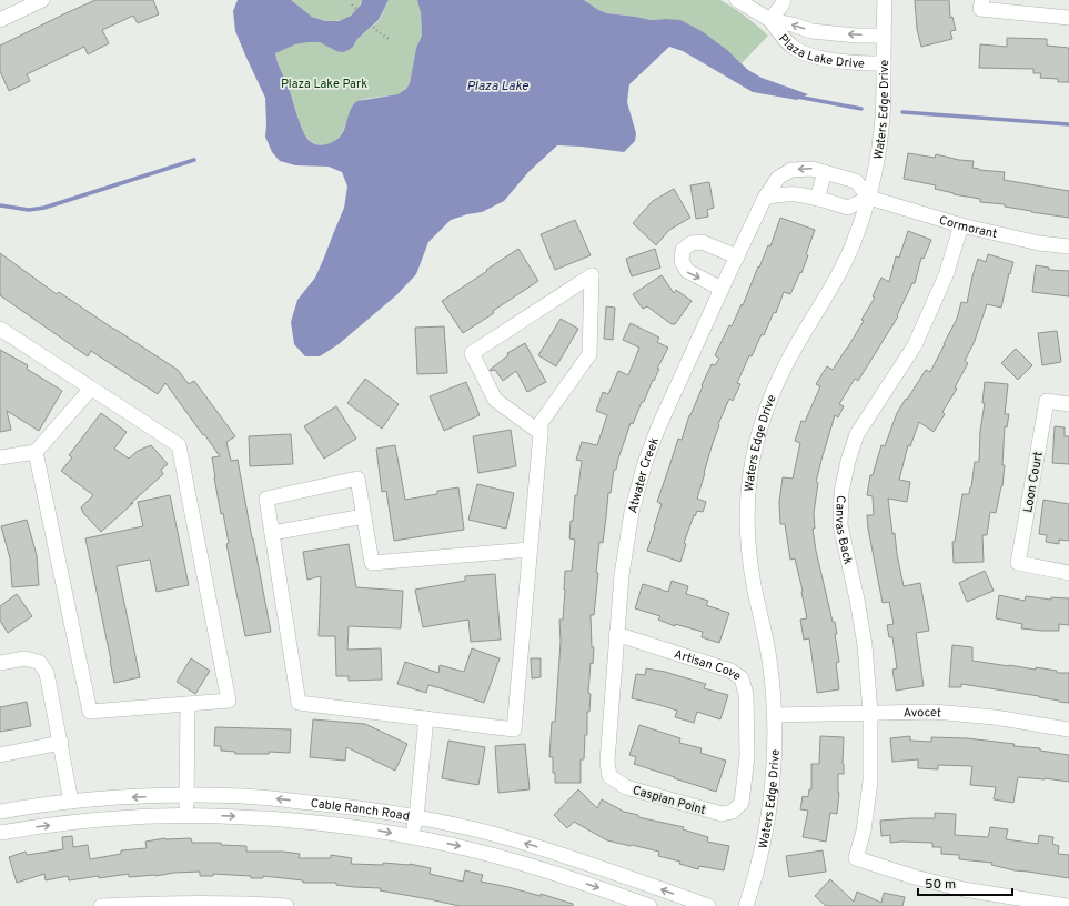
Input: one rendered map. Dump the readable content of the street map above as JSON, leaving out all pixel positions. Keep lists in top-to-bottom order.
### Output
{
  "streets": {
    "street": [
      "Plaza Lake Drive",
      "Waters Edge Drive",
      "Cormorant",
      "Atwater Creek",
      "Loon Court",
      "Canvas Back",
      "Artisan Cove",
      "Avocet",
      "Caspian Point",
      "Cable Ranch Road"
    ]
  },
  "crossings": [
    ["Plaza Lake Drive", "Waters Edge Drive"],
    ["Waters Edge Drive", "Cormorant"],
    ["Waters Edge Drive", "Atwater Creek"],
    ["Waters Edge Drive", "Avocet"],
    ["Cormorant", "Atwater Creek"],
    ["Cormorant", "Canvas Back"],
    ["Atwater Creek", "Artisan Cove"],
    ["Atwater Creek", "Caspian Point"],
    ["Canvas Back", "Avocet"],
    ["Artisan Cove", "Caspian Point"]
  ],
  "water": ["Plaza Lake"],
  "parks": ["Plaza Lake Park"],
  "scale_bar": "50 m"
}
